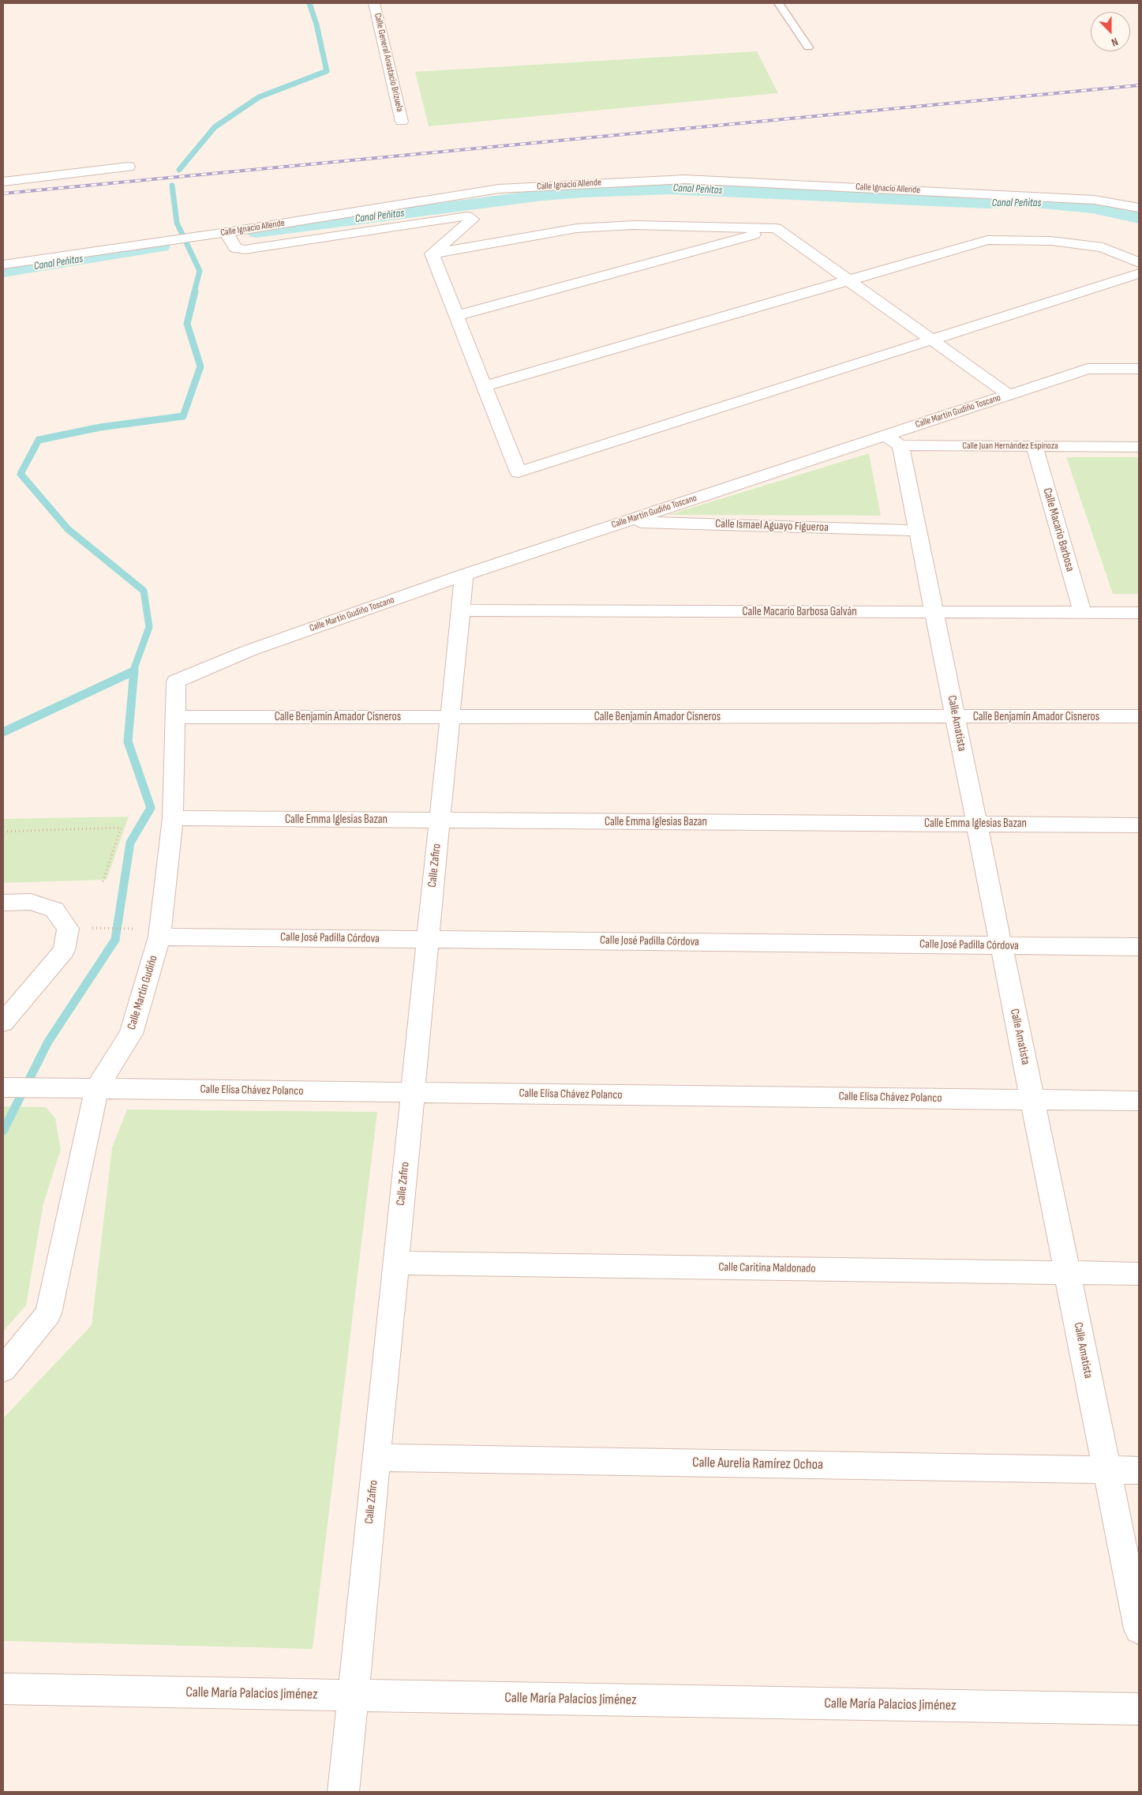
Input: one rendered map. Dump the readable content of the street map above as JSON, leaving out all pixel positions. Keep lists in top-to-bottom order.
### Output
{
  "streets": {
    "street": [
      "Calle General Anastacio Brizuela",
      "Calle Ignacio Allende",
      "Calle Martín Gudiño Toscano",
      "Calle Juan Hernández Espinoza",
      "Calle Ismael Aguayo Figueroa",
      "Calle Macario Barbosa",
      "Calle Macario Barbosa Galván",
      "Calle Benjamín Amador Cisneros",
      "Calle Amatista",
      "Calle Emma Iglesias Bazan",
      "Calle Zafiro",
      "Calle José Padilla Córdova",
      "Calle Martín Gudiño",
      "Calle Elisa Chávez Polanco",
      "Calle Caritina Maldonado",
      "Calle Aurelia Ramírez Ochoa",
      "Calle María Palacios Jiménez"
    ]
  },
  "crossings": [
    ["Calle Martín Gudiño Toscano", "Calle Juan Hernández Espinoza"],
    ["Calle Martín Gudiño Toscano", "Calle Ismael Aguayo Figueroa"],
    ["Calle Martín Gudiño Toscano", "Calle Amatista"],
    ["Calle Martín Gudiño Toscano", "Calle Zafiro"],
    ["Calle Martín Gudiño Toscano", "Calle Martín Gudiño"],
    ["Calle Juan Hernández Espinoza", "Calle Macario Barbosa"],
    ["Calle Juan Hernández Espinoza", "Calle Amatista"],
    ["Calle Ismael Aguayo Figueroa", "Calle Amatista"],
    ["Calle Macario Barbosa", "Calle Macario Barbosa Galván"],
    ["Calle Macario Barbosa Galván", "Calle Amatista"],
    ["Calle Macario Barbosa Galván", "Calle Zafiro"],
    ["Calle Benjamín Amador Cisneros", "Calle Amatista"],
    ["Calle Benjamín Amador Cisneros", "Calle Zafiro"],
    ["Calle Benjamín Amador Cisneros", "Calle Martín Gudiño"],
    ["Calle Amatista", "Calle Emma Iglesias Bazan"],
    ["Calle Amatista", "Calle José Padilla Córdova"],
    ["Calle Amatista", "Calle Elisa Chávez Polanco"],
    ["Calle Amatista", "Calle Caritina Maldonado"],
    ["Calle Amatista", "Calle Aurelia Ramírez Ochoa"],
    ["Calle Emma Iglesias Bazan", "Calle Zafiro"],
    ["Calle Emma Iglesias Bazan", "Calle Martín Gudiño"],
    ["Calle Zafiro", "Calle José Padilla Córdova"],
    ["Calle Zafiro", "Calle Elisa Chávez Polanco"],
    ["Calle Zafiro", "Calle Caritina Maldonado"],
    ["Calle Zafiro", "Calle Aurelia Ramírez Ochoa"],
    ["Calle Zafiro", "Calle María Palacios Jiménez"],
    ["Calle José Padilla Córdova", "Calle Martín Gudiño"],
    ["Calle Martín Gudiño", "Calle Elisa Chávez Polanco"]
  ],
  "water": ["Canal Peñitas"],
  "north": "bottom"
}
